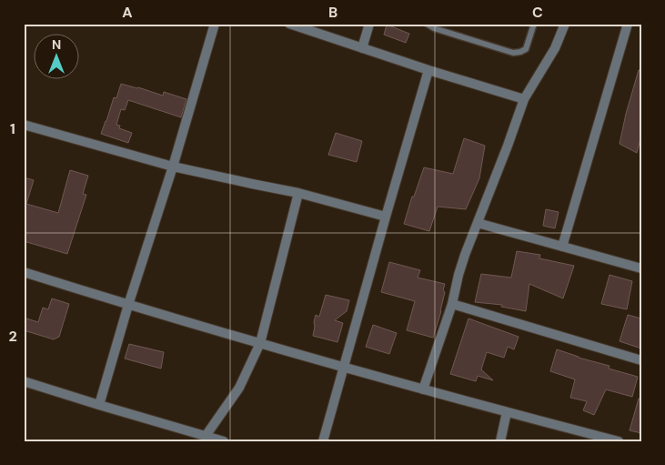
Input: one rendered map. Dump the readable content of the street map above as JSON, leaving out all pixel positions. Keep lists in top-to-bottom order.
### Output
{
  "north": "top",
  "grid": {
    "columns": ["A", "B", "C"],
    "rows": ["1", "2"]
  }
}
